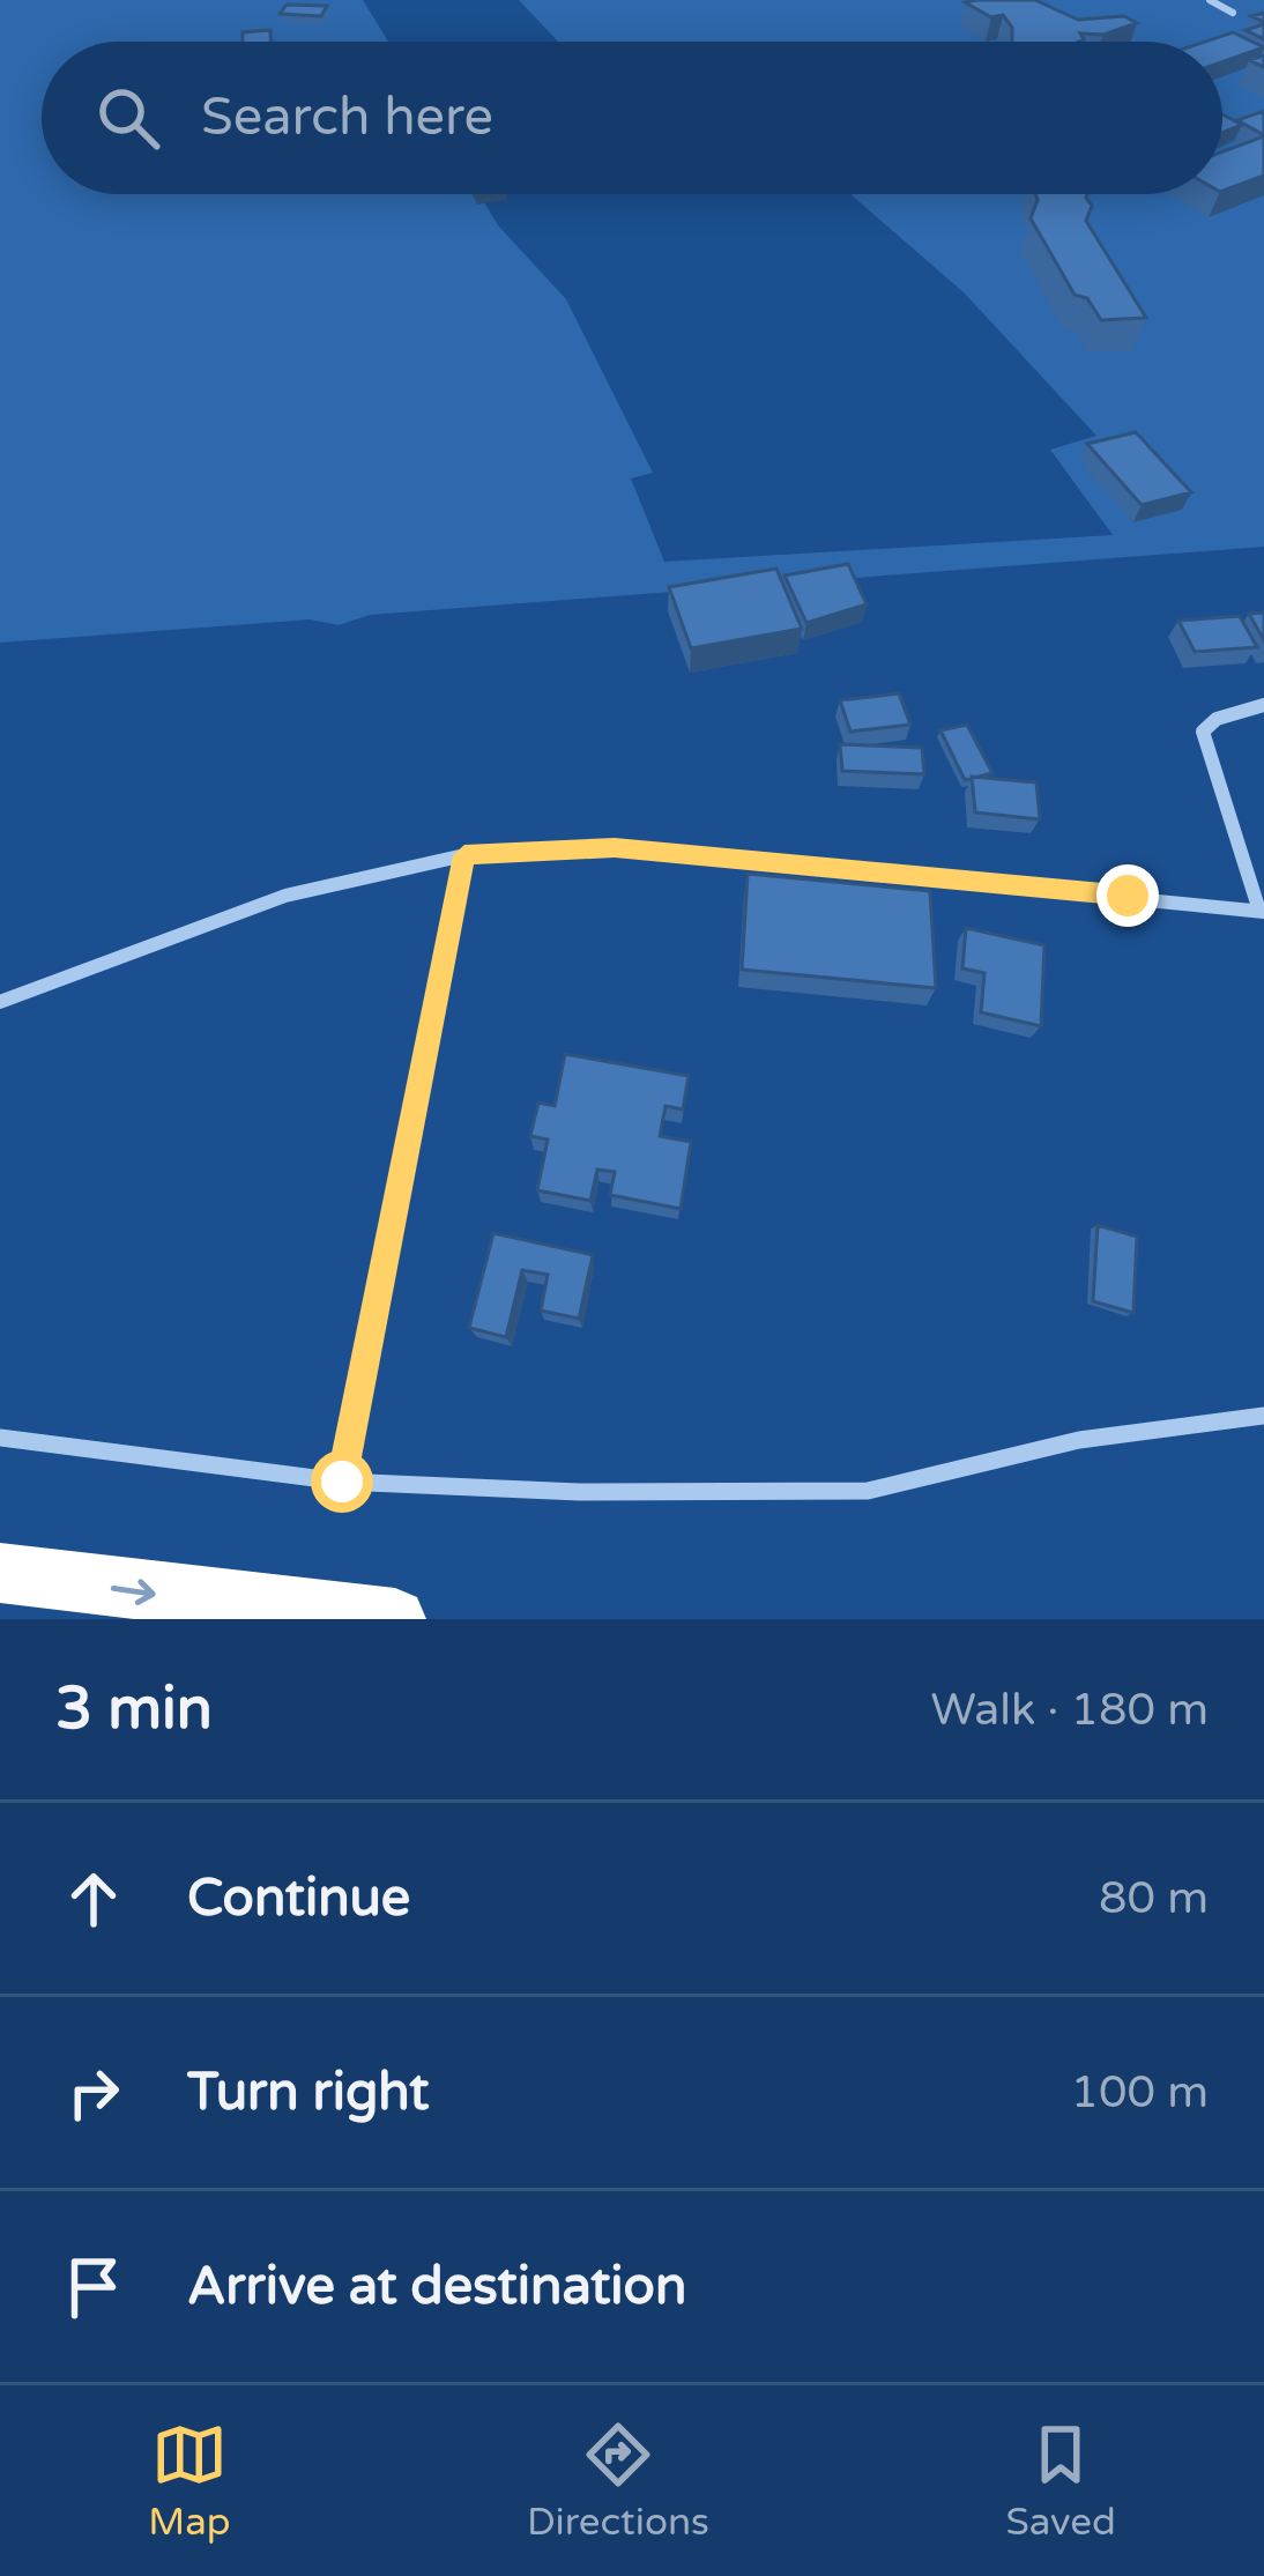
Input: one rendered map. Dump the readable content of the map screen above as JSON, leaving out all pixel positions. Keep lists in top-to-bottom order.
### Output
{
  "page": {
    "search": "Search here",
    "heading": ["3 min", "Walk · 180 m"],
    "list": [
      ["Continue", "80 m"],
      ["Turn right", "100 m"],
      "Arrive at destination"
    ],
    "nav": ["Map", "Directions", "Saved"]
  }
}
